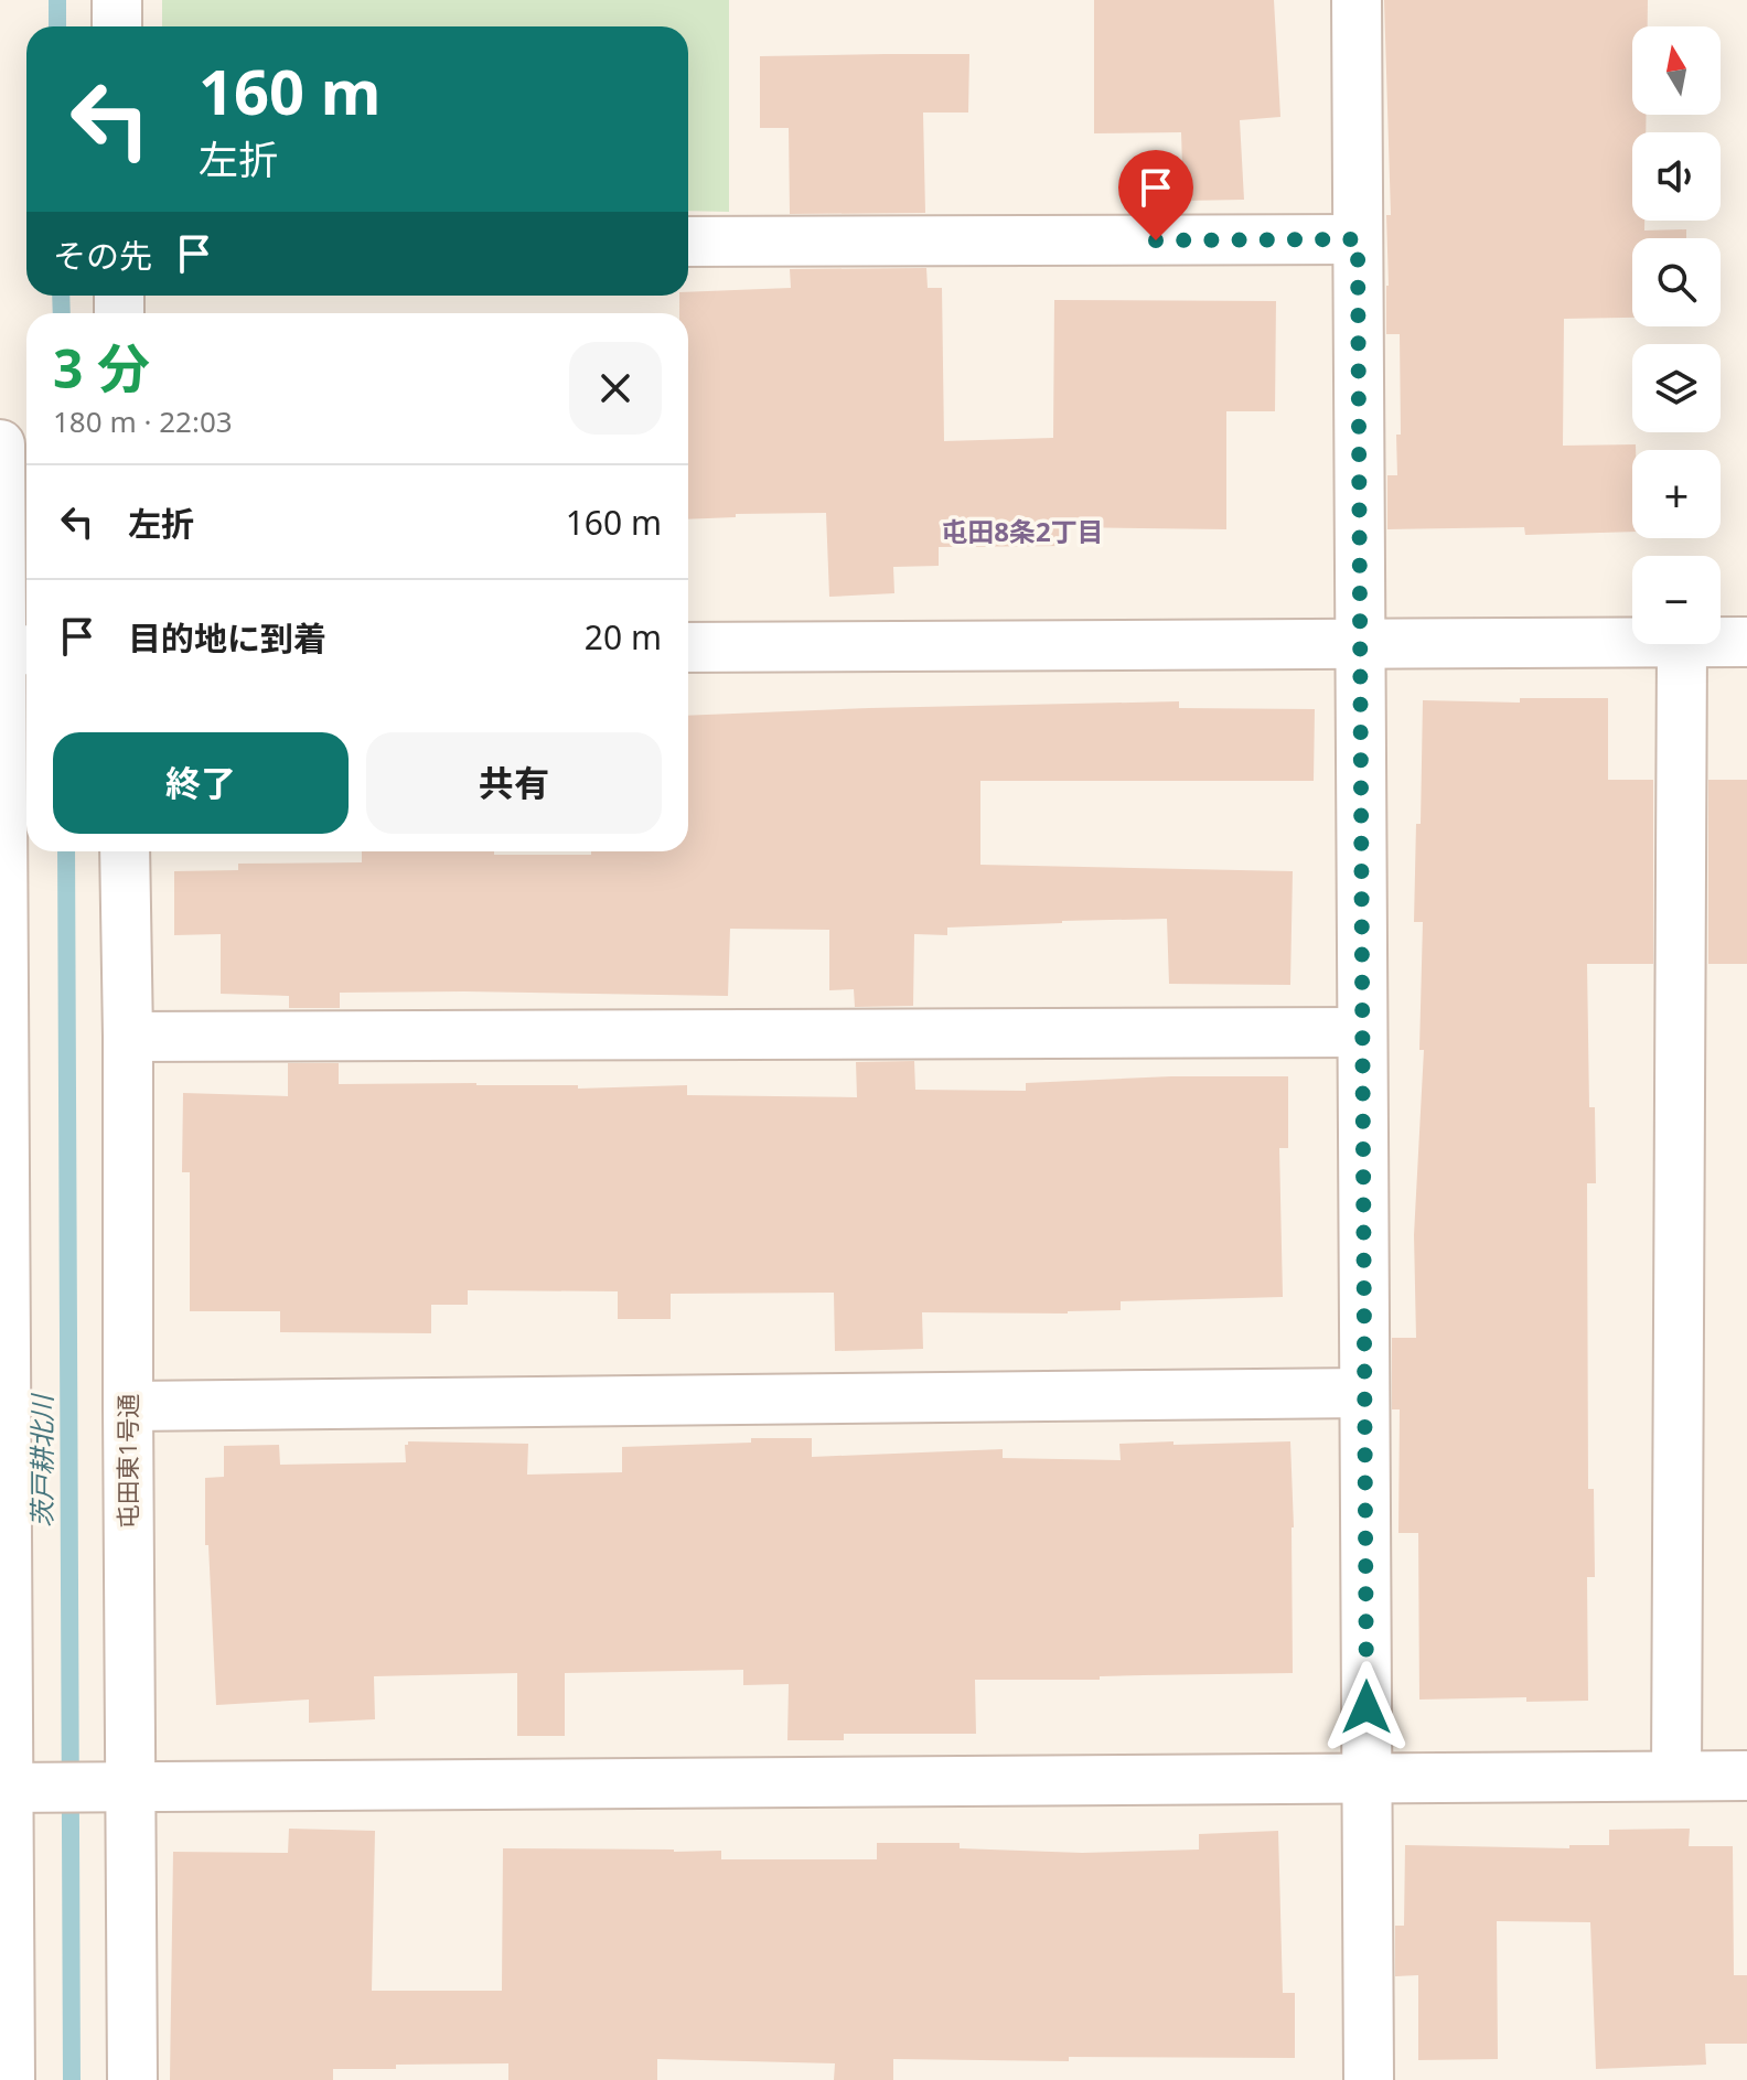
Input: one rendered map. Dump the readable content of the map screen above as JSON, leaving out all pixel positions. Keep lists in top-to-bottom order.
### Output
{
  "streets": {
    "street": ["屯田東1号通"]
  },
  "districts": ["屯田8条2丁目"],
  "water": ["茨戸耕北川"],
  "north": "top",
  "page": {
    "map_buttons": ["+", "−"],
    "turn": ["160 m", "左折"],
    "then": "その先",
    "heading": ["3 分", "180 m · 22:03"],
    "list": [
      {
        "name": "左折",
        "value": "160 m"
      },
      {
        "name": "目的地に到着",
        "value": "20 m"
      }
    ],
    "buttons": ["終了", "共有"]
  }
}
